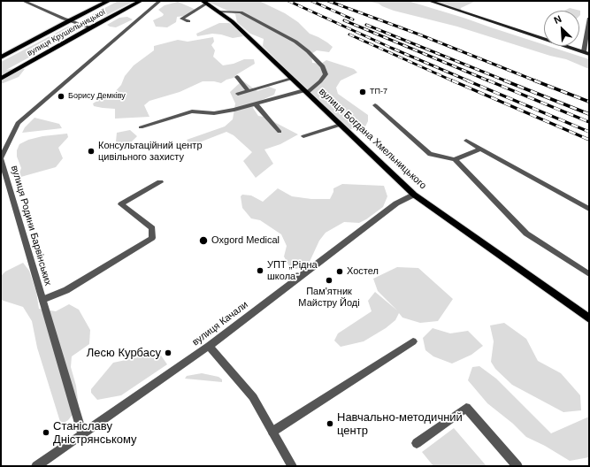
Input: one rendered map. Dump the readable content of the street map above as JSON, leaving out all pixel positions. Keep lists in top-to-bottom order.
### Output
{
  "streets": {
    "main road": ["вулиця Крушельницької", "вулиця Богдана Хмельницького"],
    "street": ["вулиця Родини Барвінських", "вулиця Качали"]
  },
  "crossings": [
    ["вулиця Богдана Хмельницького", "вулиця Качали"],
    ["вулиця Родини Барвінських", "вулиця Качали"]
  ],
  "places": [
    "ТП-7",
    "Борису Демківу",
    "Консультаційний центр цивільного захисту",
    "Oxgord Medical",
    "УПТ „Рідна школа“",
    "Хостел",
    "Пам'ятник Майстру Йоді",
    "Лесю Курбасу",
    "Навчально-методичний центр",
    "Станіславу Дністрянському"
  ],
  "north": "top left"
}
